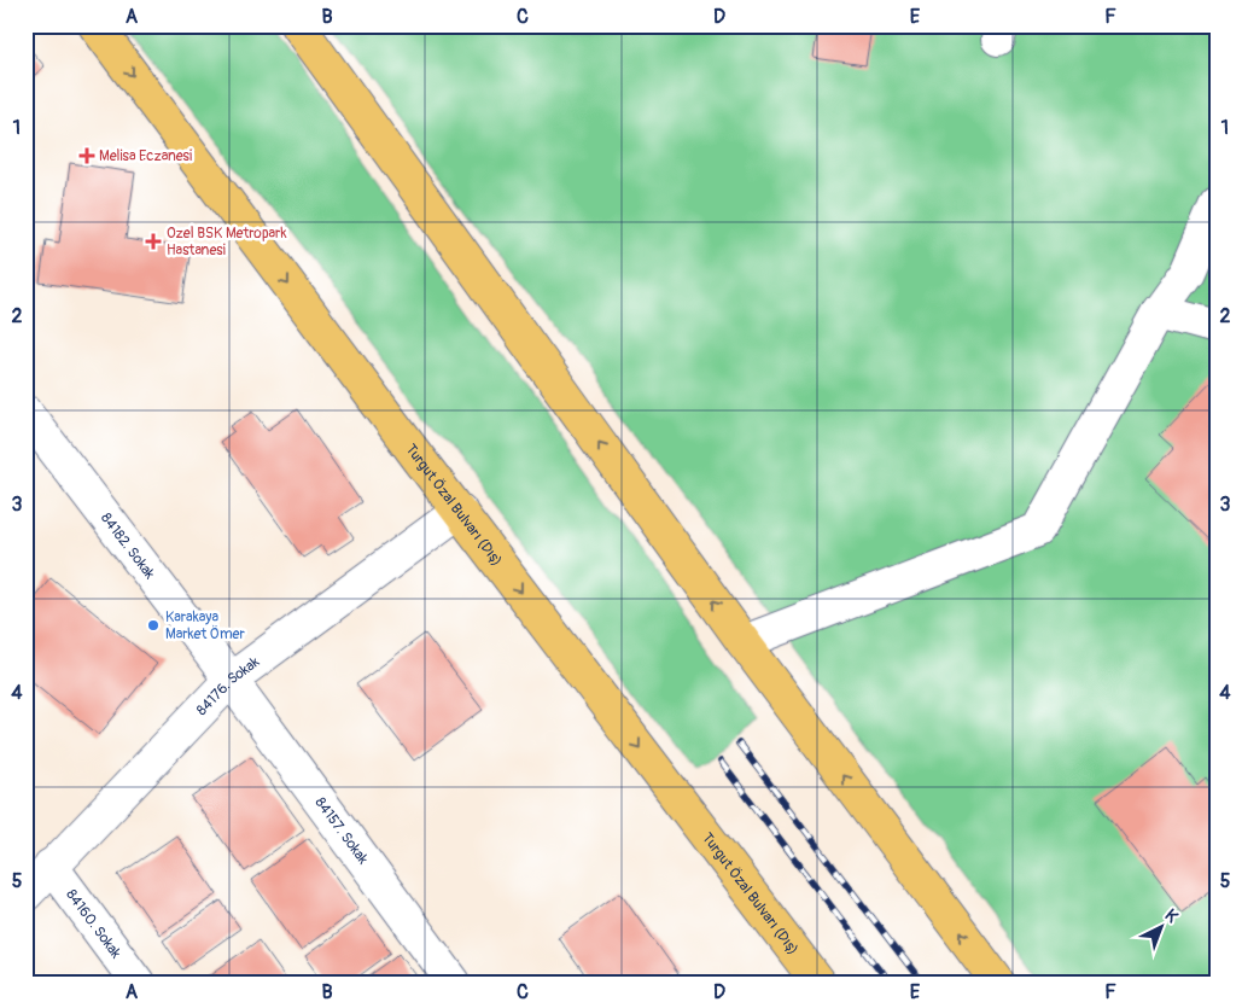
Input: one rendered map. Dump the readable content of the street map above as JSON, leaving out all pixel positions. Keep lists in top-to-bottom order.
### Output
{
  "streets": {
    "main road": ["Turgut Özal Bulvarı (Dış)"],
    "street": [
      "84182. Sokak",
      "84176. Sokak",
      "84157. Sokak",
      "84160. Sokak"
    ]
  },
  "crossings": [
    ["Turgut Özal Bulvarı (Dış)", "84176. Sokak"],
    ["84182. Sokak", "84176. Sokak"],
    ["84182. Sokak", "84157. Sokak"],
    ["84176. Sokak", "84157. Sokak"],
    ["84176. Sokak", "84160. Sokak"]
  ],
  "places": {
    "health": ["Melisa Eczanesi", "Ozel BSK Metropark Hastanesi"],
    "other": ["Karakaya Market Ömer"]
  },
  "north": "top right",
  "grid": {
    "columns": [
      "A",
      "B",
      "C",
      "D",
      "E",
      "F"
    ],
    "rows": [
      "1",
      "2",
      "3",
      "4",
      "5"
    ]
  }
}
